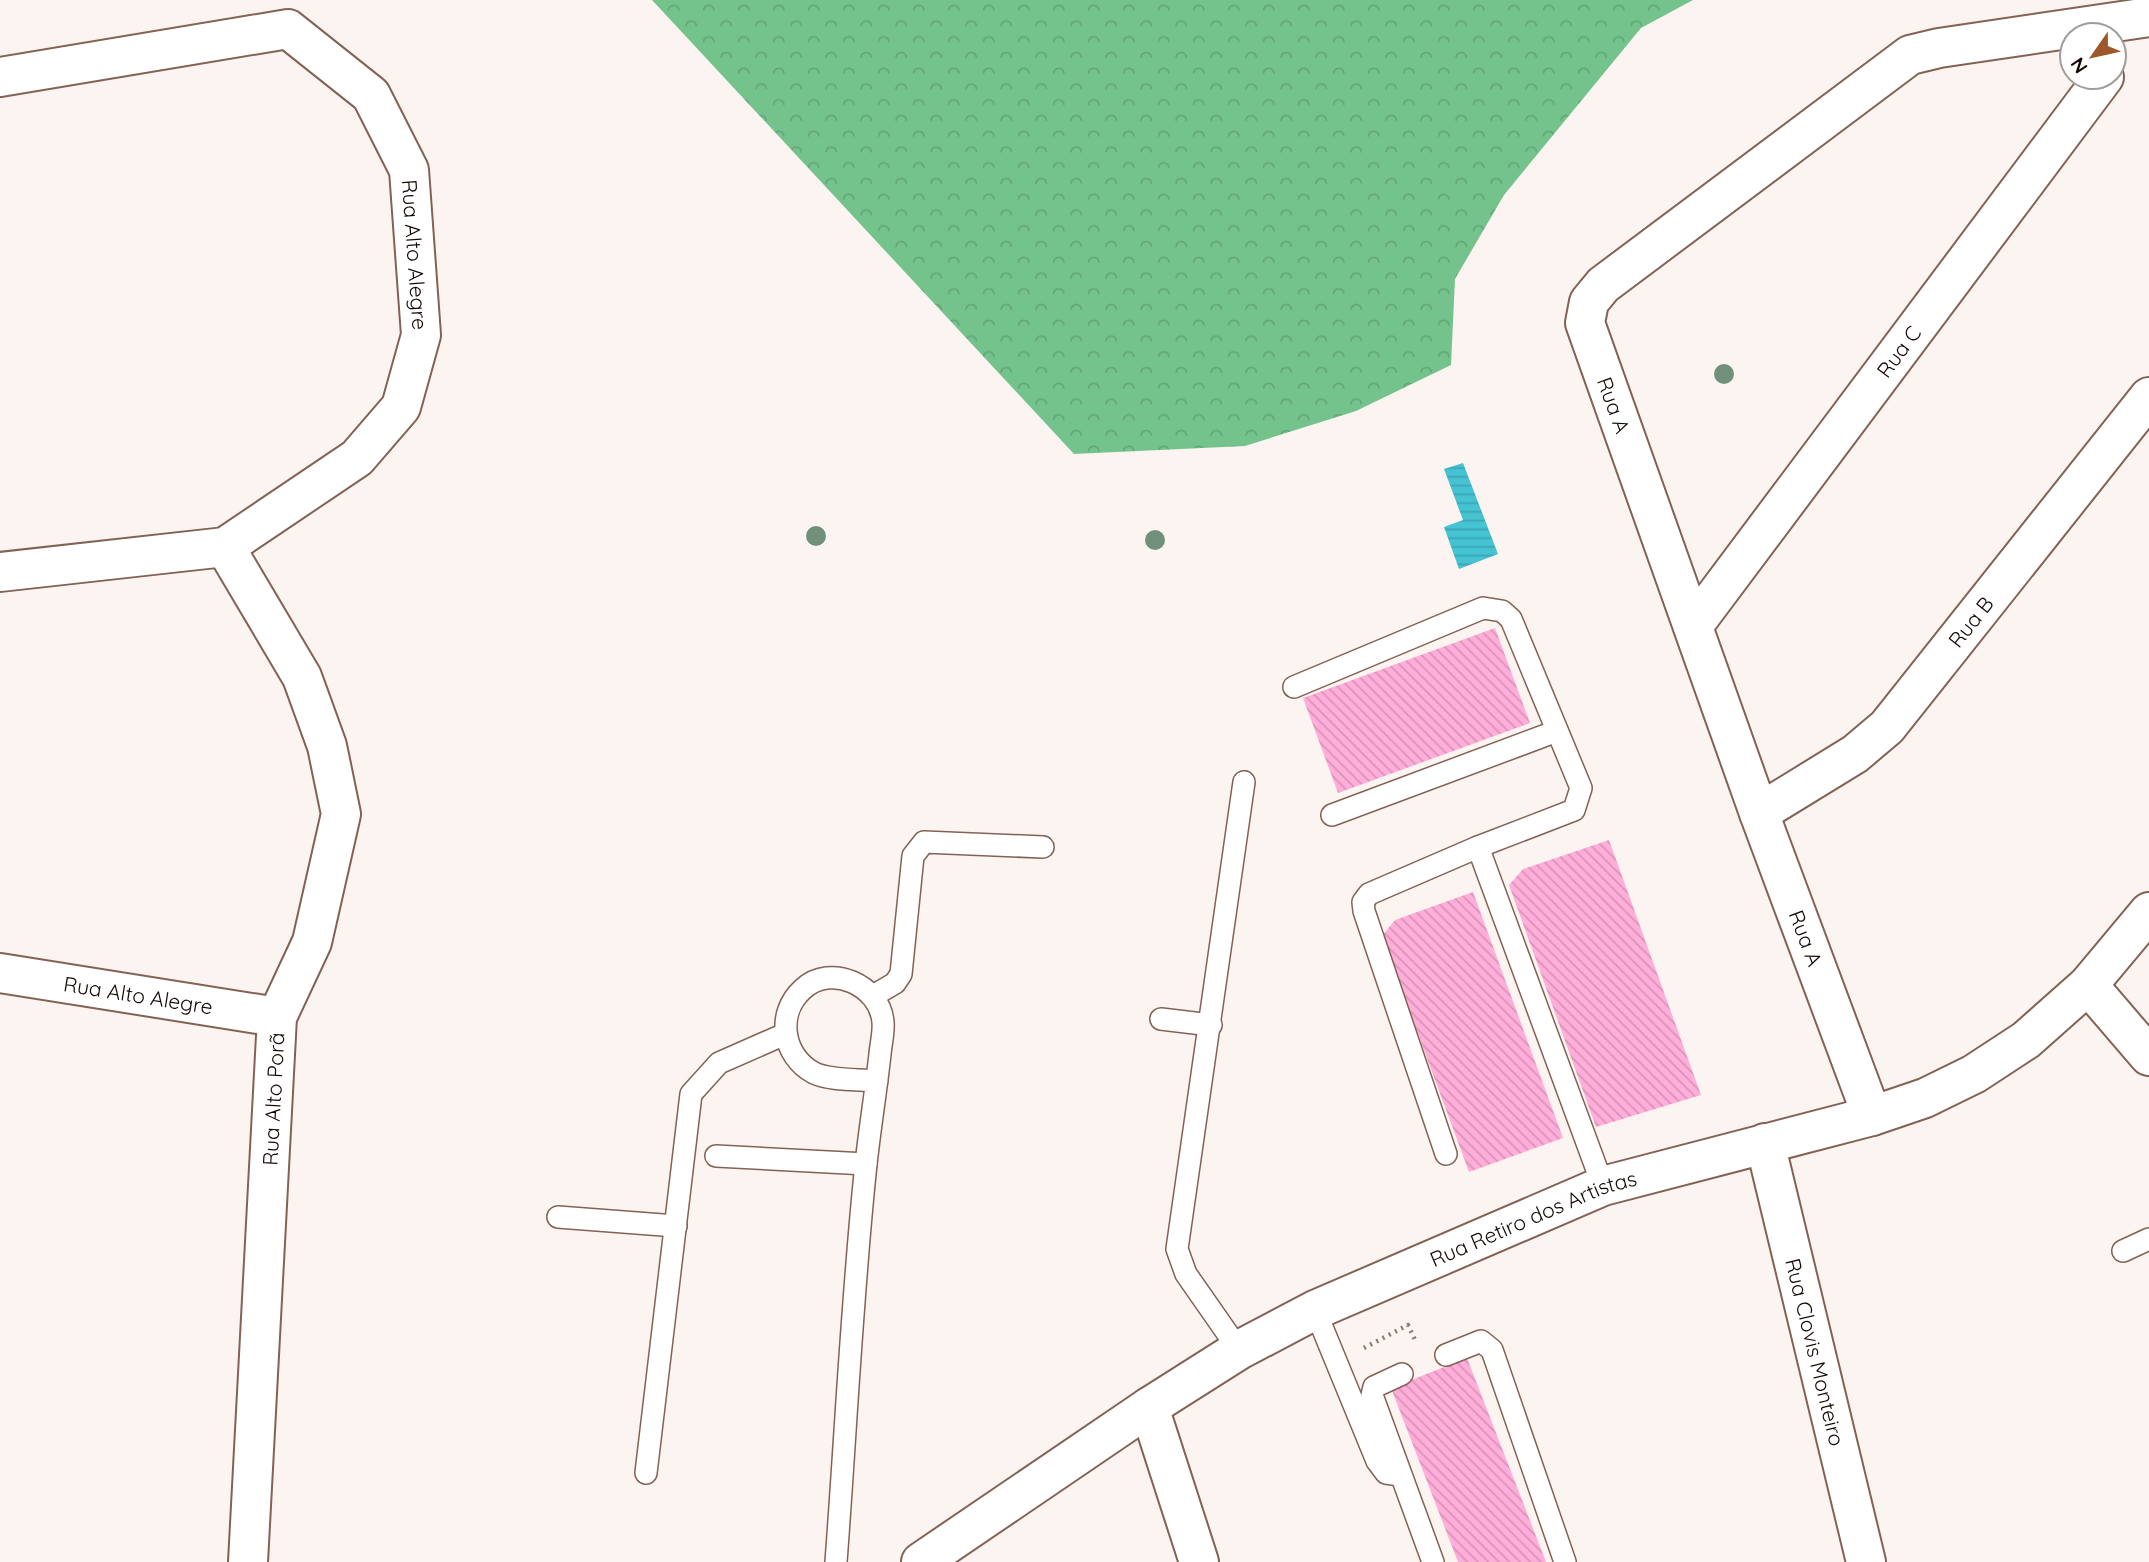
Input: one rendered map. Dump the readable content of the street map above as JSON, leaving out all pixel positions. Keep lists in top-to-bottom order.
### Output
{
  "streets": {
    "street": [
      "Rua Alto Alegre",
      "Rua C",
      "Rua A",
      "Rua B",
      "Rua Alto Porã",
      "Rua Retiro dos Artistas",
      "Rua Clovis Monteiro"
    ]
  },
  "crossings": [
    ["Rua Alto Alegre", "Rua Alto Porã"],
    ["Rua C", "Rua A"],
    ["Rua A", "Rua B"],
    ["Rua A", "Rua Retiro dos Artistas"],
    ["Rua Retiro dos Artistas", "Rua Clovis Monteiro"]
  ],
  "north": "bottom left"
}
